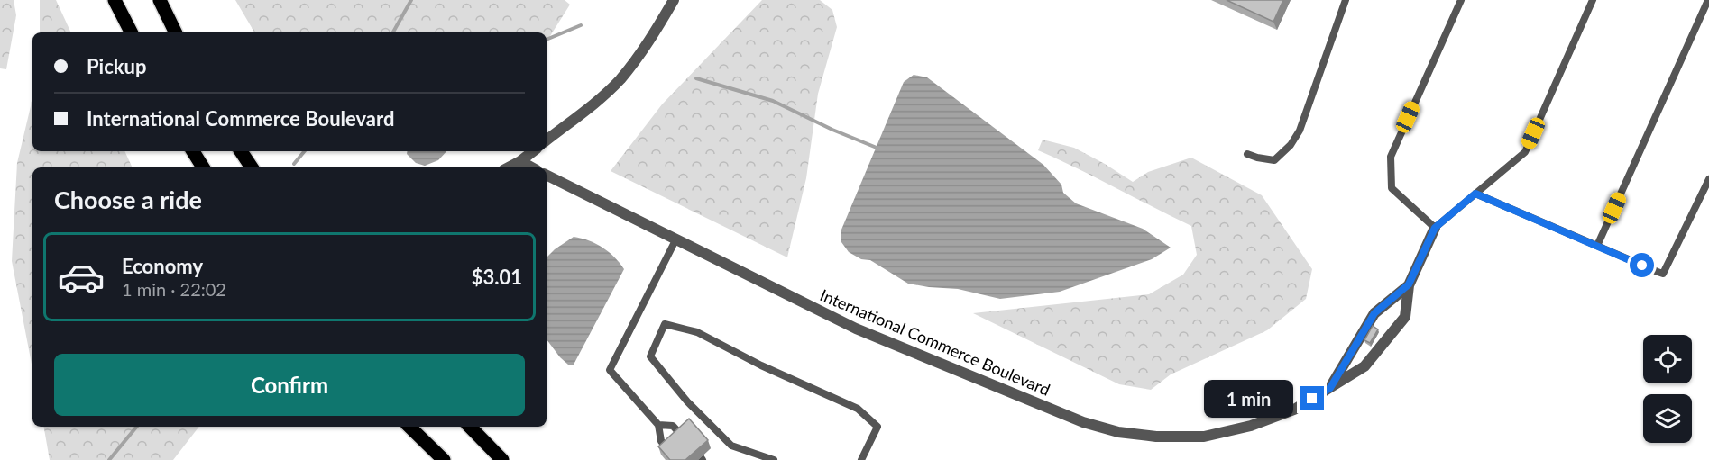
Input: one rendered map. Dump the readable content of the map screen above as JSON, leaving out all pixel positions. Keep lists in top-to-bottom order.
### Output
{
  "streets": {
    "street": ["International Commerce Boulevard"]
  },
  "page": {
    "banner": ["Pickup", "International Commerce Boulevard"],
    "heading": "Choose a ride",
    "list": [
      {
        "name": "Economy",
        "note": "1 min · 22:02",
        "value": "$3.01"
      }
    ],
    "buttons": "Confirm",
    "bubble": "1 min"
  }
}
